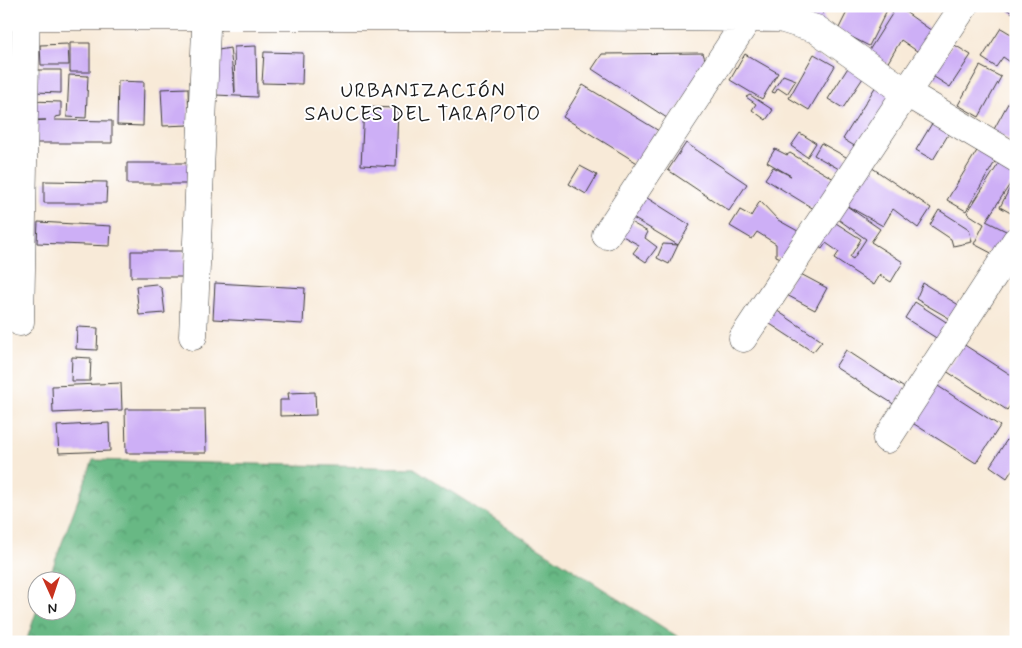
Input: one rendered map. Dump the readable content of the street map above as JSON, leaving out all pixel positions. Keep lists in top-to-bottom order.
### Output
{
  "districts": ["URBANIZACIÓN SAUCES DEL TARAPOTO"],
  "north": "bottom"
}
